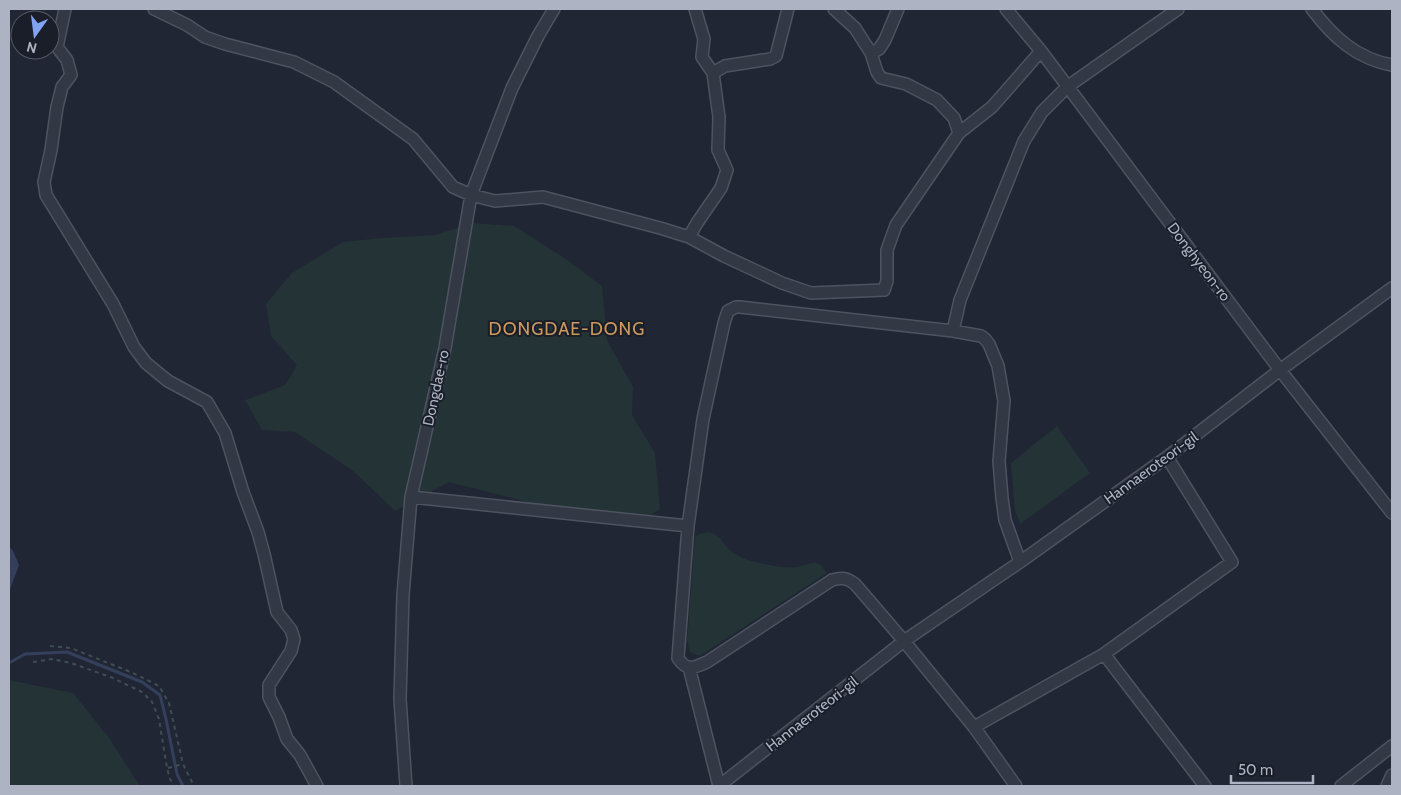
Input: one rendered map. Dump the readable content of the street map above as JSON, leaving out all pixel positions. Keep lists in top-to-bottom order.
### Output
{
  "streets": {
    "street": ["Donghyeon-ro", "Dongdae-ro", "Hannaeroteori-gil"]
  },
  "crossings": [
    ["Donghyeon-ro", "Hannaeroteori-gil"]
  ],
  "districts": ["DONGDAE-DONG"],
  "scale_bar": "50 m",
  "north": "bottom"
}
